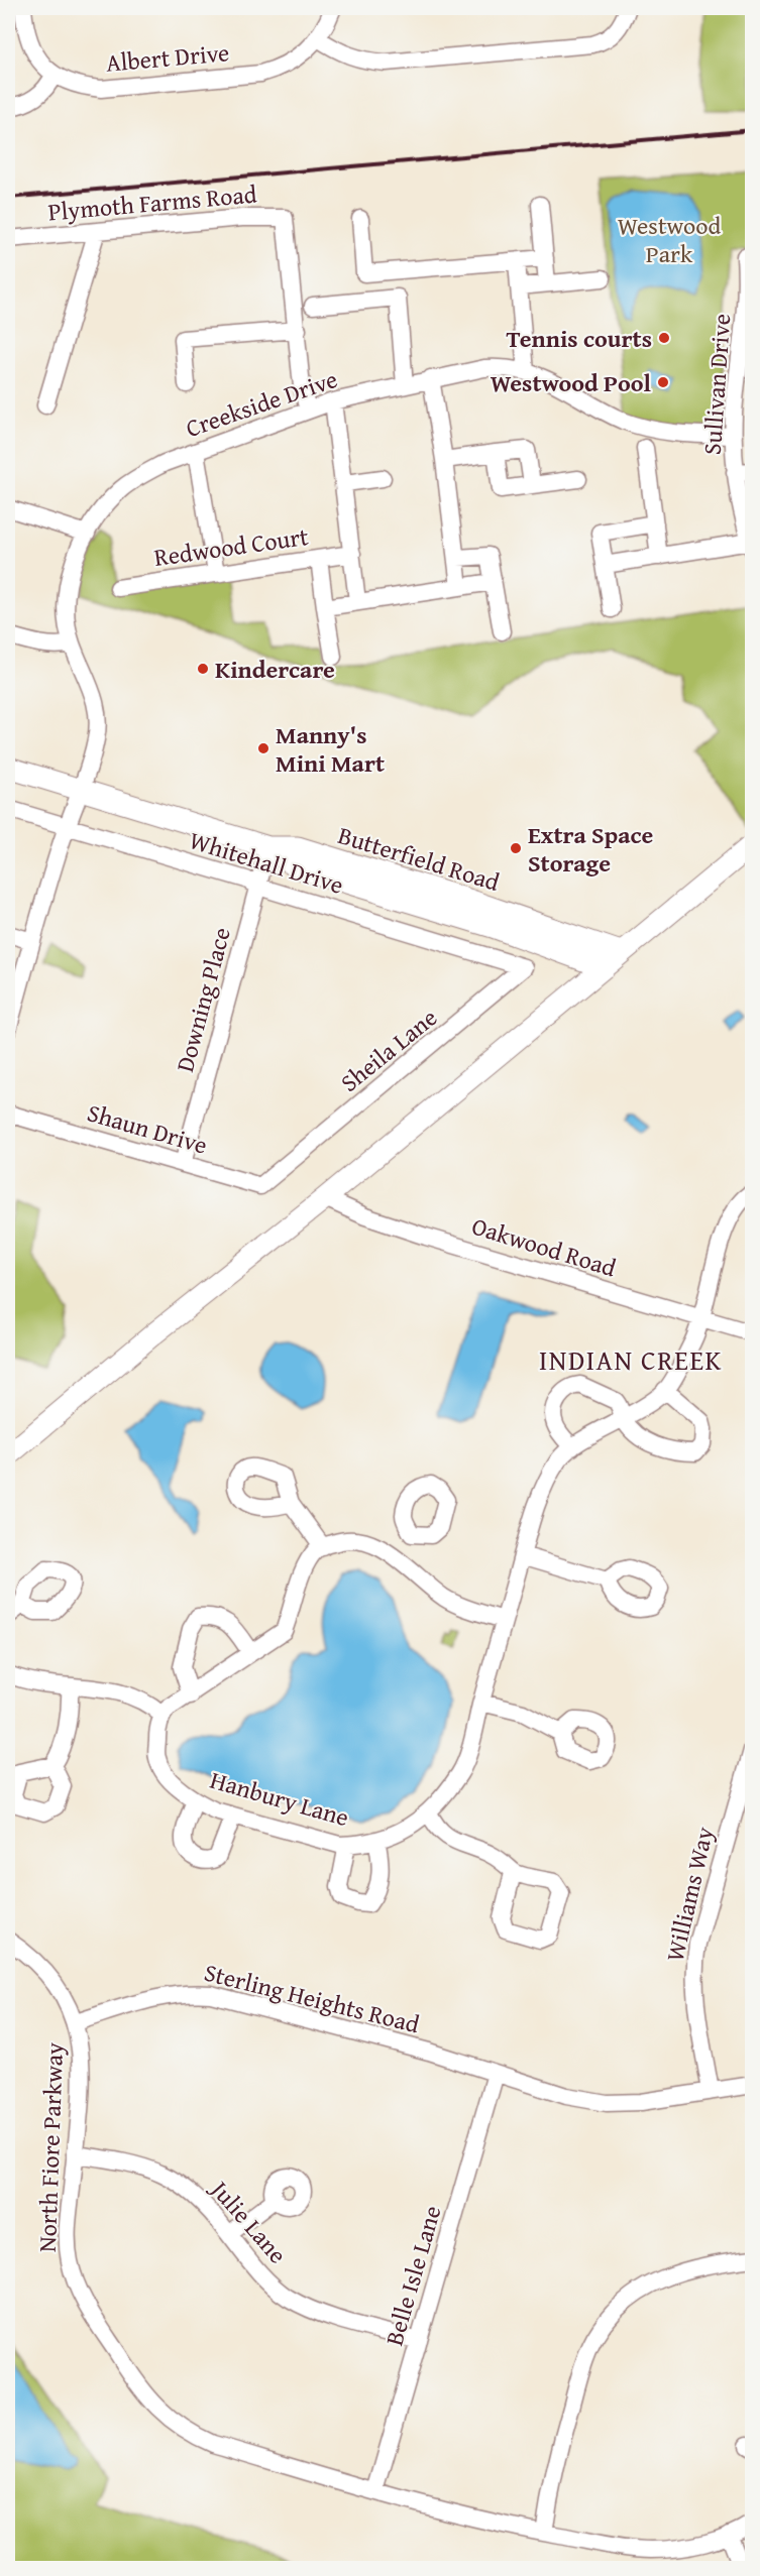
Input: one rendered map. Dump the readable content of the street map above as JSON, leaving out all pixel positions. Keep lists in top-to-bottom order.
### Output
{
  "streets": {
    "main road": ["Butterfield Road"],
    "street": [
      "Albert Drive",
      "Plymoth Farms Road",
      "Sullivan Drive",
      "Creekside Drive",
      "Redwood Court",
      "Whitehall Drive",
      "Downing Place",
      "Sheila Lane",
      "Shaun Drive",
      "Oakwood Road",
      "Hanbury Lane",
      "Williams Way",
      "Sterling Heights Road",
      "North Fiore Parkway",
      "Julie Lane",
      "Belle Isle Lane"
    ]
  },
  "crossings": [
    ["Sullivan Drive", "Creekside Drive"],
    ["Creekside Drive", "Butterfield Road"],
    ["Creekside Drive", "Whitehall Drive"],
    ["Butterfield Road", "Downing Place"],
    ["Whitehall Drive", "Downing Place"],
    ["Whitehall Drive", "Sheila Lane"],
    ["Downing Place", "Shaun Drive"],
    ["Sheila Lane", "Shaun Drive"],
    ["Oakwood Road", "Hanbury Lane"],
    ["Williams Way", "Sterling Heights Road"],
    ["Sterling Heights Road", "North Fiore Parkway"],
    ["Sterling Heights Road", "Belle Isle Lane"],
    ["North Fiore Parkway", "Julie Lane"],
    ["North Fiore Parkway", "Belle Isle Lane"],
    ["Julie Lane", "Belle Isle Lane"]
  ],
  "districts": ["INDIAN CREEK"],
  "parks": ["Westwood Park"],
  "places": [
    "Tennis courts",
    "Westwood Pool",
    "Kindercare",
    "Manny's Mini Mart",
    "Extra Space Storage"
  ]
}
